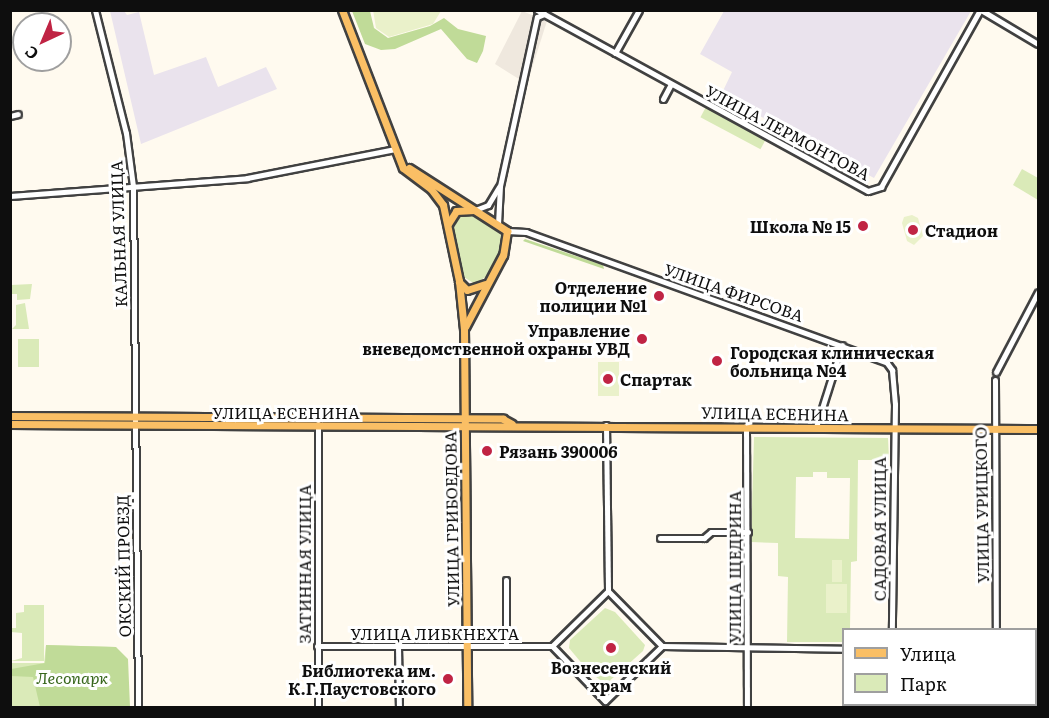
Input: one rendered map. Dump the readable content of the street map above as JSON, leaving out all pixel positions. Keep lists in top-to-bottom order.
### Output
{
  "streets": {
    "main road": ["УЛИЦА ЕСЕНИНА", "УЛИЦА ГРИБОЕДОВА"],
    "street": [
      "УЛИЦА ЛЕРМОНТОВА",
      "КАЛЬНАЯ УЛИЦА",
      "УЛИЦА ФИРСОВА",
      "УЛИЦА УРИЦКОГО",
      "САДОВАЯ УЛИЦА",
      "ЗАТИННАЯ УЛИЦА",
      "ОКСКИЙ ПРОЕЗД",
      "УЛИЦА ЩЕДРИНА",
      "УЛИЦА ЛИБКНЕХТА"
    ]
  },
  "crossings": [
    ["КАЛЬНАЯ УЛИЦА", "УЛИЦА ЕСЕНИНА"],
    ["КАЛЬНАЯ УЛИЦА", "ОКСКИЙ ПРОЕЗД"],
    ["УЛИЦА ФИРСОВА", "УЛИЦА ЕСЕНИНА"],
    ["УЛИЦА ФИРСОВА", "САДОВАЯ УЛИЦА"],
    ["УЛИЦА ЕСЕНИНА", "УЛИЦА УРИЦКОГО"],
    ["УЛИЦА ЕСЕНИНА", "УЛИЦА ГРИБОЕДОВА"],
    ["УЛИЦА ЕСЕНИНА", "САДОВАЯ УЛИЦА"],
    ["УЛИЦА ЕСЕНИНА", "ЗАТИННАЯ УЛИЦА"],
    ["УЛИЦА ЕСЕНИНА", "ОКСКИЙ ПРОЕЗД"],
    ["УЛИЦА ЕСЕНИНА", "УЛИЦА ЩЕДРИНА"],
    ["УЛИЦА ГРИБОЕДОВА", "УЛИЦА ЛИБКНЕХТА"],
    ["ЗАТИННАЯ УЛИЦА", "УЛИЦА ЛИБКНЕХТА"]
  ],
  "parks": ["Лесопарк"],
  "places": [
    "Школа № 15",
    "Стадион",
    "Отделение полиции №1",
    "Управление вневедомственной охраны УВД",
    "Городская клиническая больница №4",
    "Спартак",
    "Рязань 390006",
    "Вознесенский храм",
    "Библиотека им. К.Г.Паустовского"
  ],
  "legend": ["Улица", "Парк"],
  "north": "bottom left"
}
